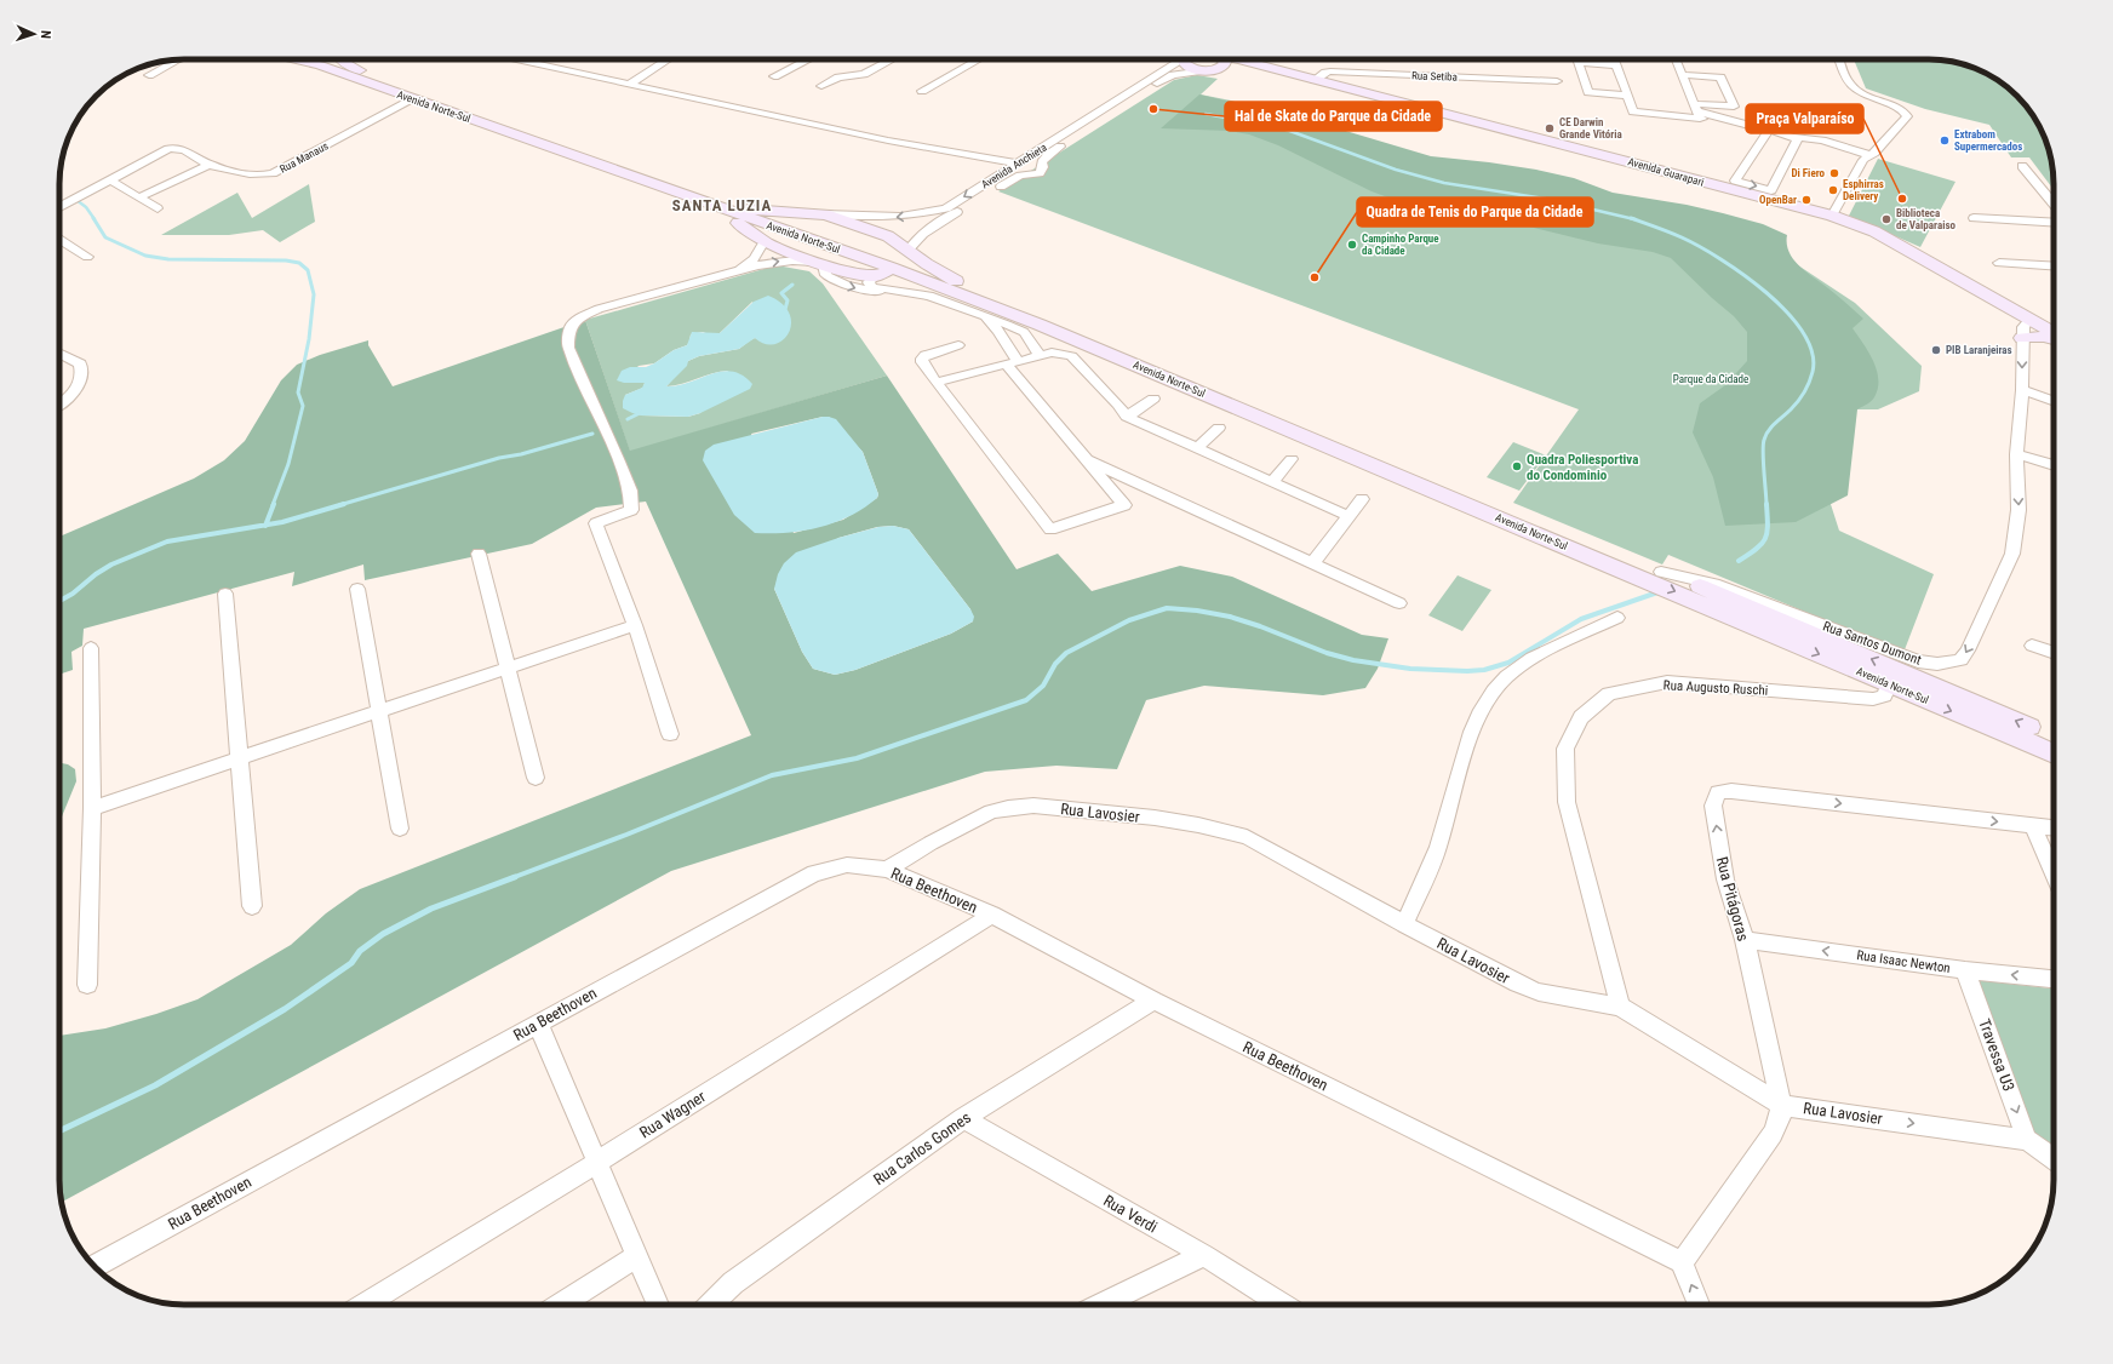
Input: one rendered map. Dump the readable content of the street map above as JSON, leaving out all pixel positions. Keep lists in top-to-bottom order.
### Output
{
  "streets": {
    "main road": ["Avenida Norte-Sul", "Avenida Guarapari"],
    "street": [
      "Rua Setiba",
      "Rua Manaus",
      "Avenida Anchieta",
      "Rua Santos Dumont",
      "Rua Augusto Ruschi",
      "Rua Lavosier",
      "Rua Beethoven",
      "Rua Pitágoras",
      "Rua Isaac Newton",
      "Travessa U3",
      "Rua Wagner",
      "Rua Carlos Gomes",
      "Rua Verdi"
    ]
  },
  "crossings": [
    ["Rua Setiba", "Avenida Guarapari"],
    ["Avenida Norte-Sul", "Rua Manaus"],
    ["Avenida Norte-Sul", "Avenida Anchieta"],
    ["Avenida Norte-Sul", "Rua Santos Dumont"],
    ["Avenida Norte-Sul", "Rua Augusto Ruschi"],
    ["Avenida Anchieta", "Avenida Guarapari"],
    ["Rua Augusto Ruschi", "Rua Lavosier"],
    ["Rua Lavosier", "Rua Beethoven"],
    ["Rua Lavosier", "Rua Pitágoras"],
    ["Rua Lavosier", "Travessa U3"],
    ["Rua Beethoven", "Rua Pitágoras"],
    ["Rua Beethoven", "Rua Wagner"],
    ["Rua Beethoven", "Rua Carlos Gomes"],
    ["Rua Pitágoras", "Rua Isaac Newton"],
    ["Rua Isaac Newton", "Travessa U3"],
    ["Rua Carlos Gomes", "Rua Verdi"]
  ],
  "one_way": ["Rua Isaac Newton", "Travessa U3"],
  "districts": ["SANTA LUZIA"],
  "parks": ["Parque da Cidade"],
  "places": [
    "Hal de Skate do Parque da Cidade",
    "CE Darwin Grande Vitória",
    "Extrabom Supermercados",
    "Di Fiero",
    "Esphirras Delivery",
    "Praça Valparaíso",
    "OpenBar",
    "Biblioteca de Valparaiso",
    "Campinho Parque da Cidade",
    "Quadra de Tenis do Parque da Cidade",
    "PIB Laranjeiras",
    "Quadra Poliesportiva do Condominio"
  ],
  "north": "right"
}
